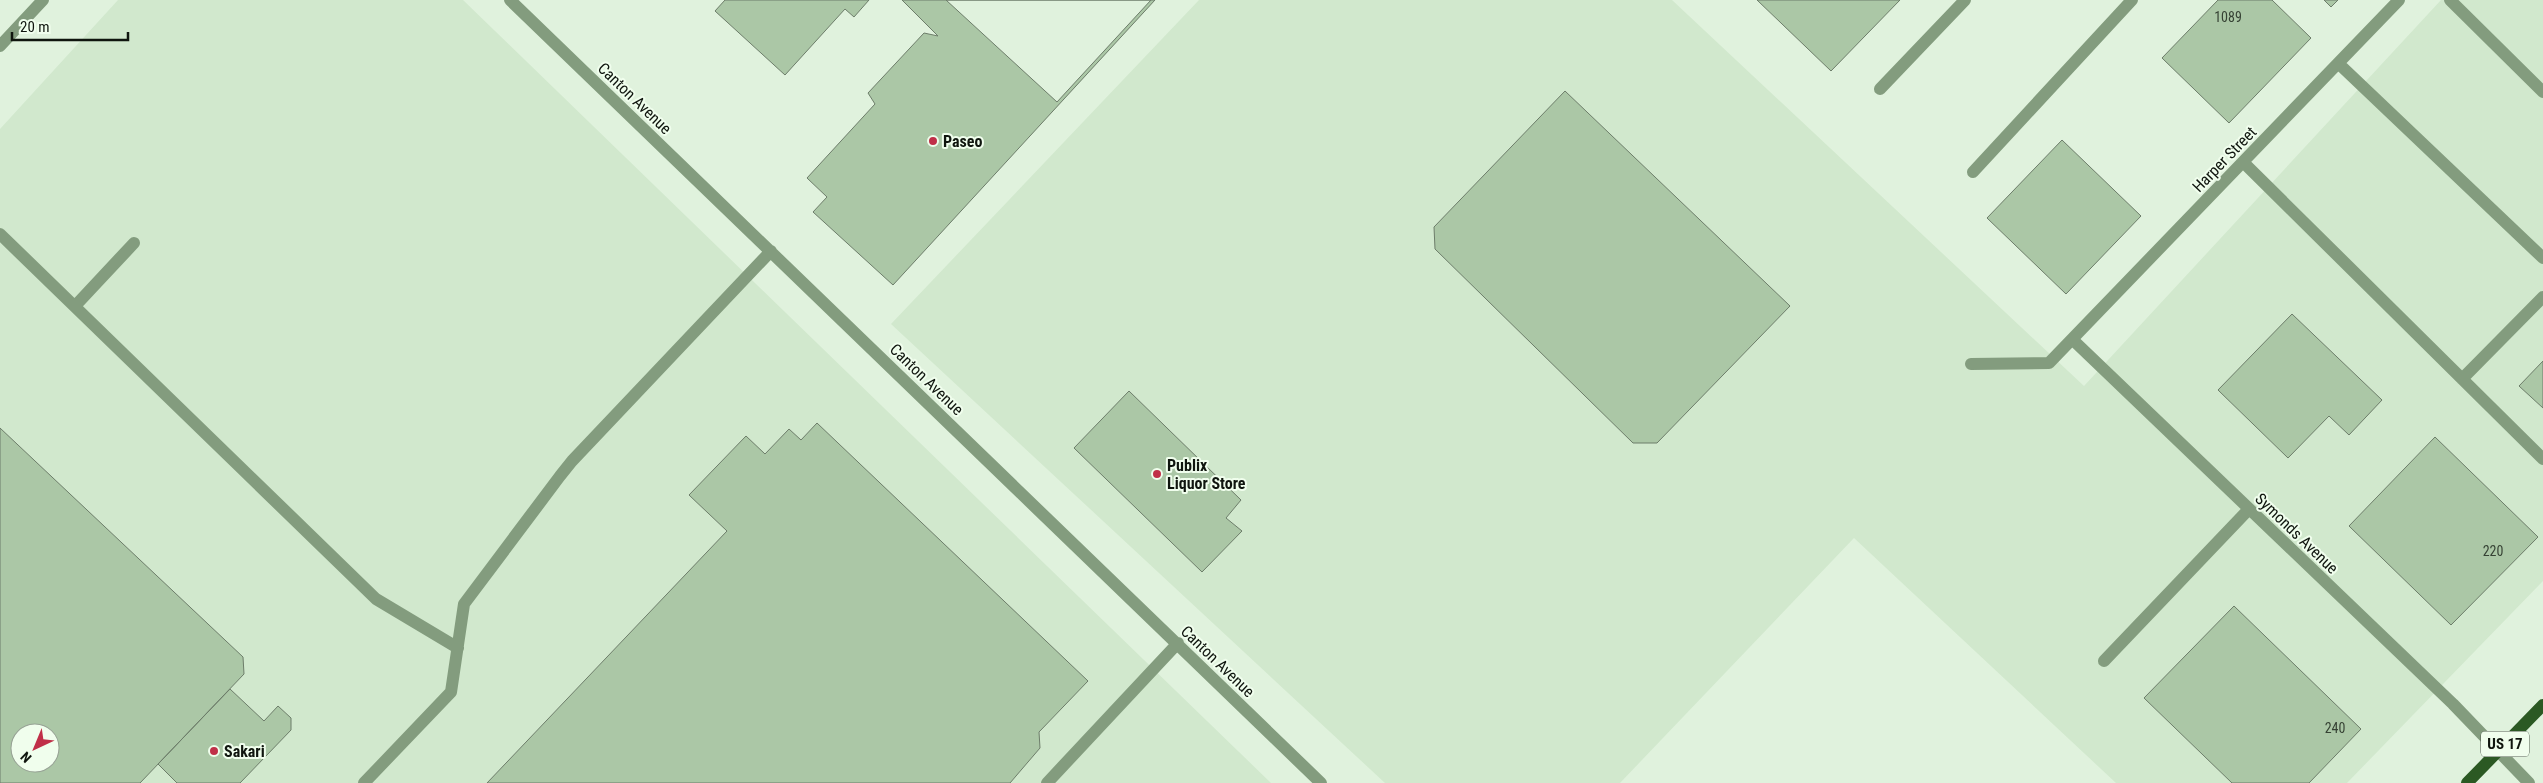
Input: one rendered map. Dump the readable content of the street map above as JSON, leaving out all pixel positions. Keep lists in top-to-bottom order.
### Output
{
  "streets": {
    "main road": ["US 17"],
    "street": ["Canton Avenue", "Harper Street", "Symonds Avenue"]
  },
  "crossings": [
    ["Harper Street", "Symonds Avenue"],
    ["Symonds Avenue", "US 17"]
  ],
  "places": ["Paseo", "Publix Liquor Store", "Sakari"],
  "house_numbers": ["1089", "220", "240"],
  "scale_bar": "20 m",
  "north": "bottom left"
}
